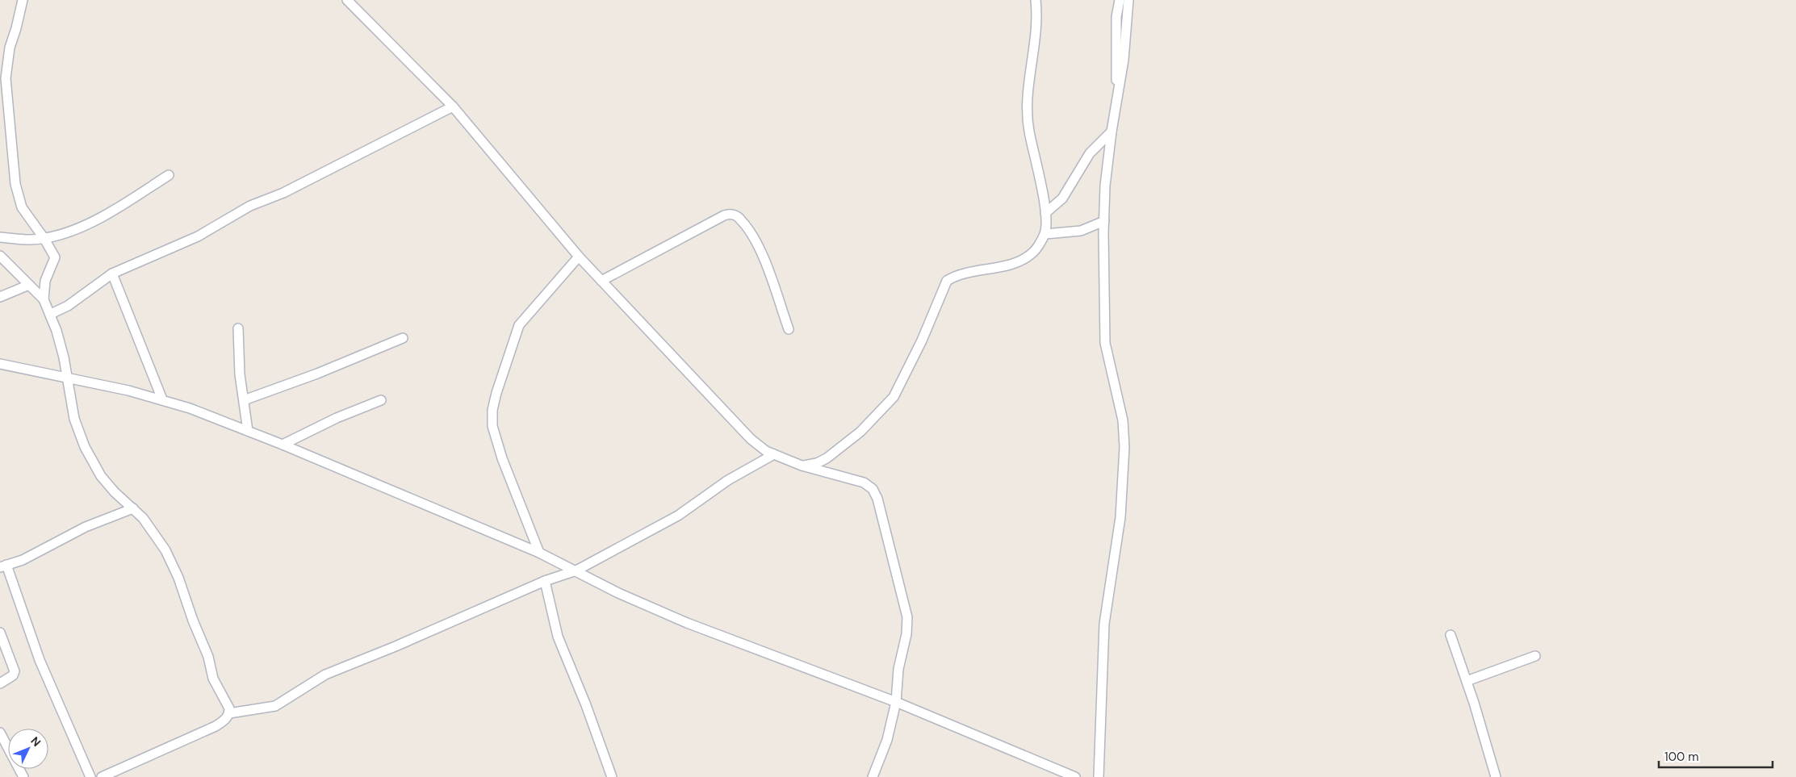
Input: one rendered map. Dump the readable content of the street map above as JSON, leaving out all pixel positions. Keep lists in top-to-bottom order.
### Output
{
  "scale_bar": "100 m",
  "north": "top right"
}
